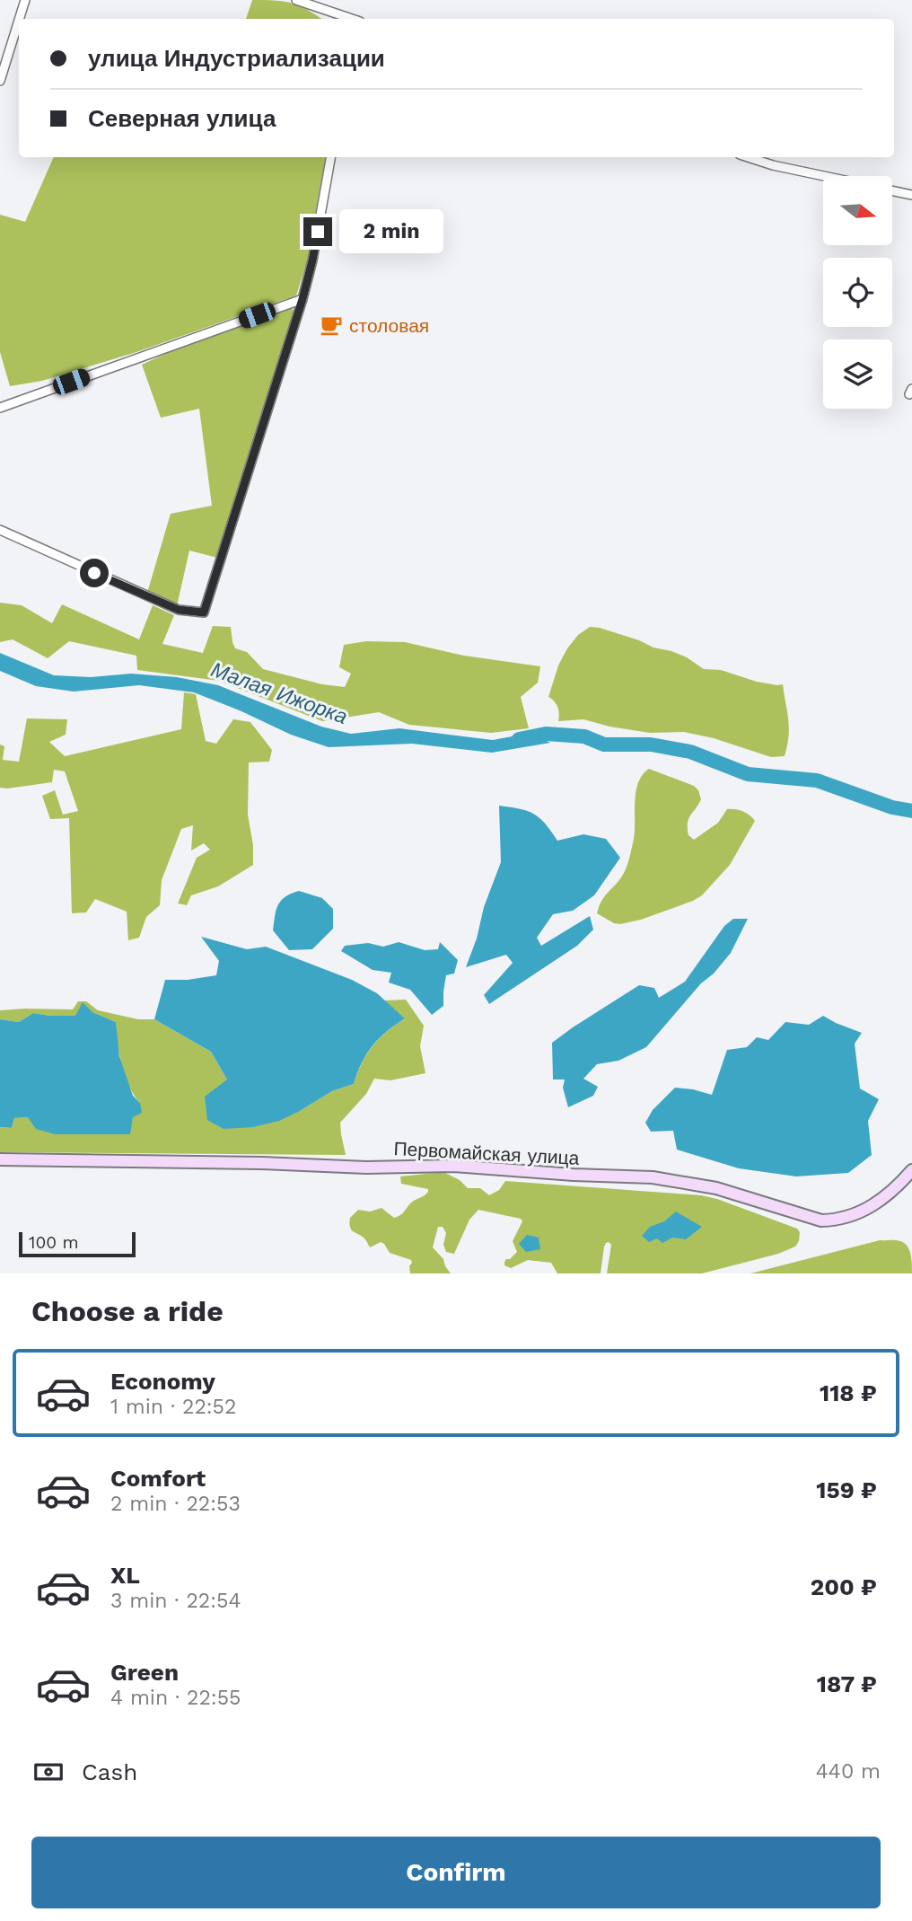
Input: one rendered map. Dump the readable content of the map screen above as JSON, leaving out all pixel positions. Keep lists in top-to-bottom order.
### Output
{
  "streets": {
    "street": ["Первомайская улица"]
  },
  "water": ["Малая Ижорка"],
  "places": {
    "cafe": ["столовая"]
  },
  "scale_bar": "100 m",
  "north": "right",
  "page": {
    "banner": ["улица Индустриализации", "Северная улица"],
    "bubble": "2 min",
    "scale": "100 m",
    "heading": "Choose a ride",
    "list": [
      {
        "name": "Economy",
        "note": "1 min · 22:52",
        "value": "118 ₽"
      },
      {
        "name": "Comfort",
        "note": "2 min · 22:53",
        "value": "159 ₽"
      },
      {
        "name": "XL",
        "note": "3 min · 22:54",
        "value": "200 ₽"
      },
      {
        "name": "Green",
        "note": "4 min · 22:55",
        "value": "187 ₽"
      }
    ],
    "pay": ["Cash", "440 m"],
    "buttons": "Confirm"
  }
}
